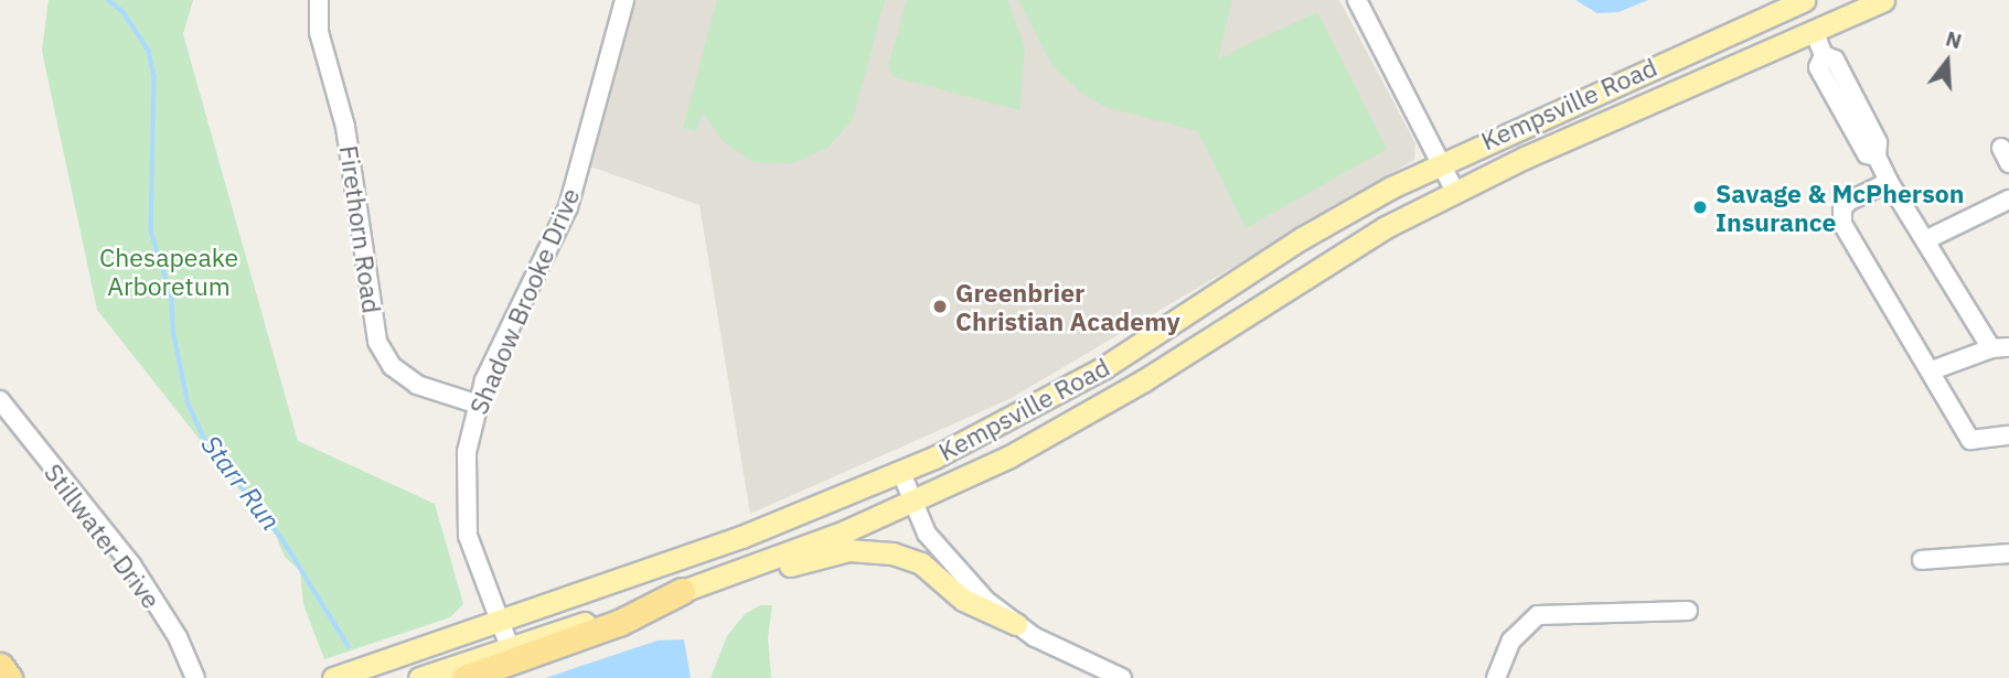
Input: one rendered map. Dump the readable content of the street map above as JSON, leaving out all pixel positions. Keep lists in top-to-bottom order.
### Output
{
  "streets": {
    "main road": ["Kempsville Road"],
    "street": ["Firethorn Road", "Shadow Brooke Drive", "Stillwater Drive"]
  },
  "crossings": [
    ["Kempsville Road", "Shadow Brooke Drive"],
    ["Firethorn Road", "Shadow Brooke Drive"]
  ],
  "water": ["Starr Run"],
  "parks": ["Chesapeake Arboretum"],
  "places": ["Savage & McPherson Insurance", "Greenbrier Christian Academy"],
  "north": "top"
}
